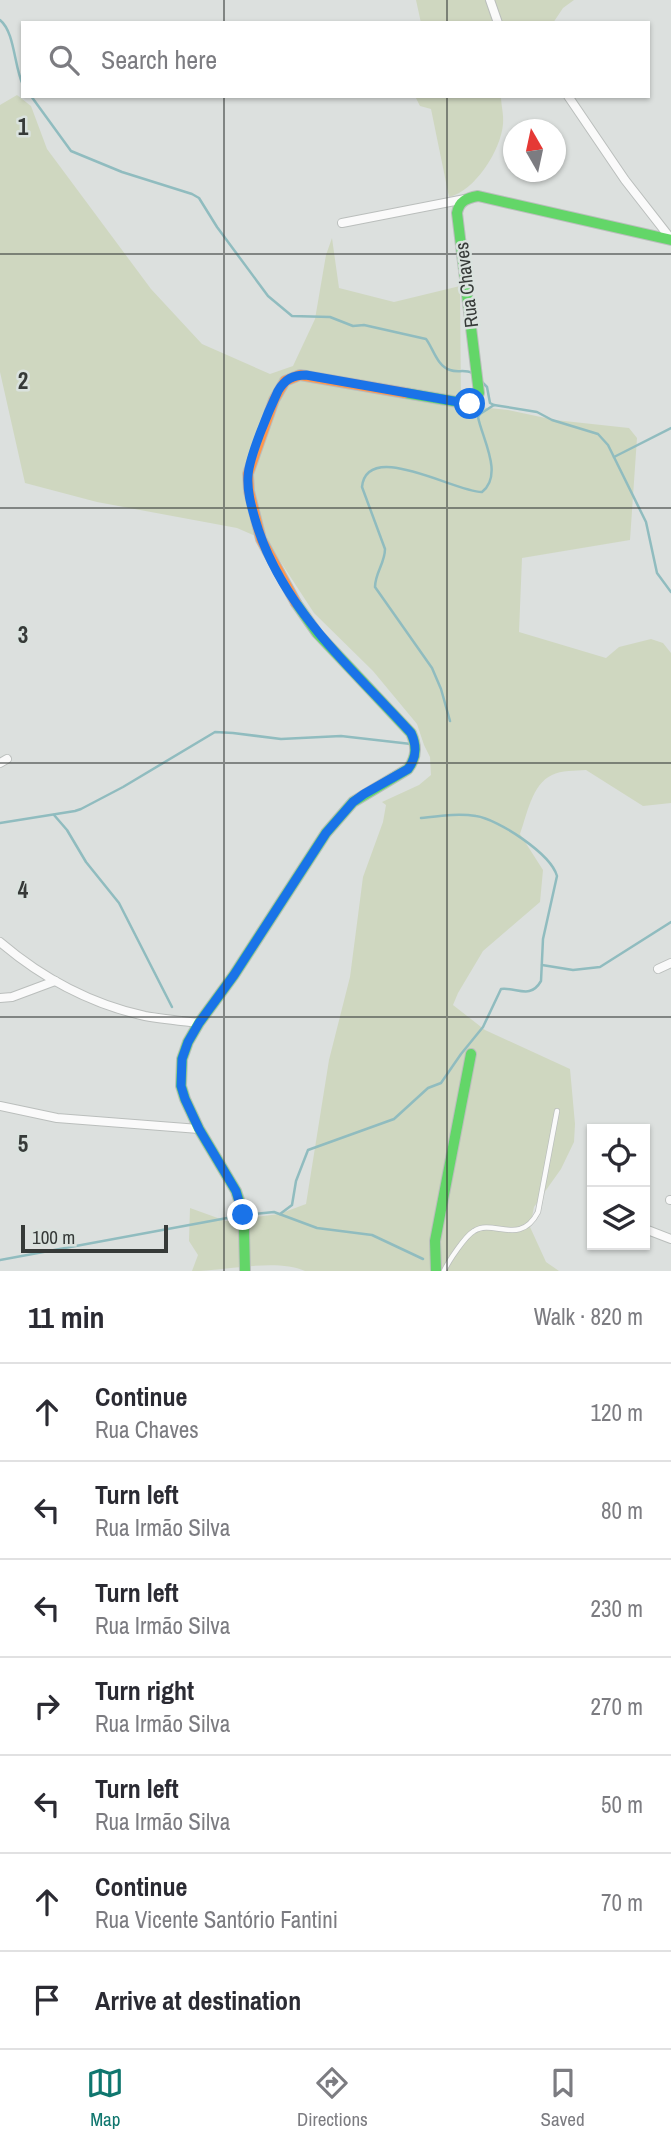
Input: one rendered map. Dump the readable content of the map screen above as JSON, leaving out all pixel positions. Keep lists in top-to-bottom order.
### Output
{
  "streets": {
    "street": ["Rua Chaves"]
  },
  "scale_bar": "100 m",
  "north": "top",
  "page": {
    "search": "Search here",
    "scale": "100 m",
    "heading": ["11 min", "Walk · 820 m"],
    "list": [
      ["Continue", "Rua Chaves", "120 m"],
      ["Turn left", "Rua Irmão Silva", "80 m"],
      ["Turn left", "Rua Irmão Silva", "230 m"],
      ["Turn right", "Rua Irmão Silva", "270 m"],
      ["Turn left", "Rua Irmão Silva", "50 m"],
      ["Continue", "Rua Vicente Santório Fantini", "70 m"],
      "Arrive at destination"
    ],
    "nav": ["Map", "Directions", "Saved"]
  },
  "grid": {
    "rows": [
      "1",
      "2",
      "3",
      "4",
      "5"
    ]
  }
}
